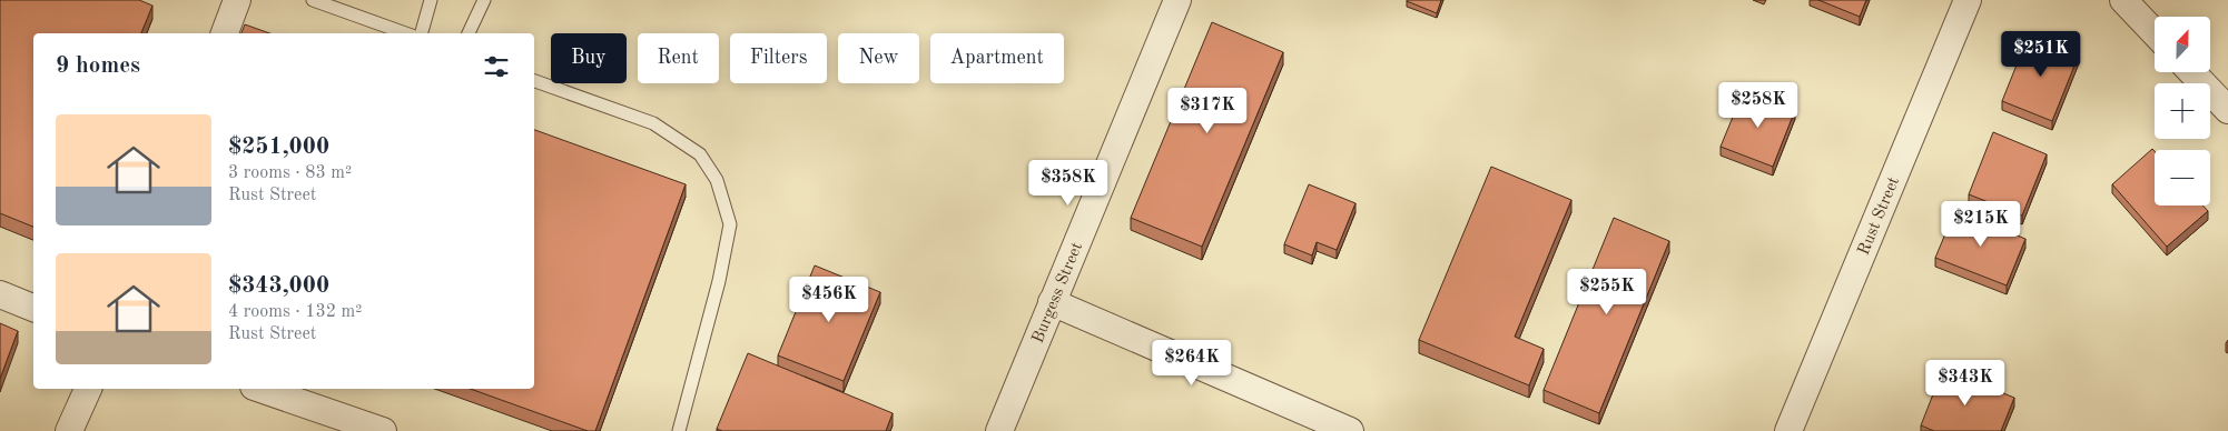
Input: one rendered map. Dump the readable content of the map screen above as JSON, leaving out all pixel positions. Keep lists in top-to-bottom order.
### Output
{
  "streets": {
    "street": ["Rust Street", "Burgess Street"]
  },
  "north": "top",
  "page": {
    "map_buttons": ["+", "−"],
    "price": [
      "$251K",
      "$258K",
      "$317K",
      "$358K",
      "$215K",
      "$255K",
      "$456K",
      "$264K",
      "$343K"
    ],
    "chip": [
      "Buy",
      "Rent",
      "Filters",
      "New",
      "Apartment"
    ],
    "heading": "9 homes",
    "list": [
      {
        "name": "$251,000",
        "note": "3 rooms · 83 m² · Rust Street"
      },
      {
        "name": "$343,000",
        "note": "4 rooms · 132 m² · Rust Street"
      }
    ]
  }
}
